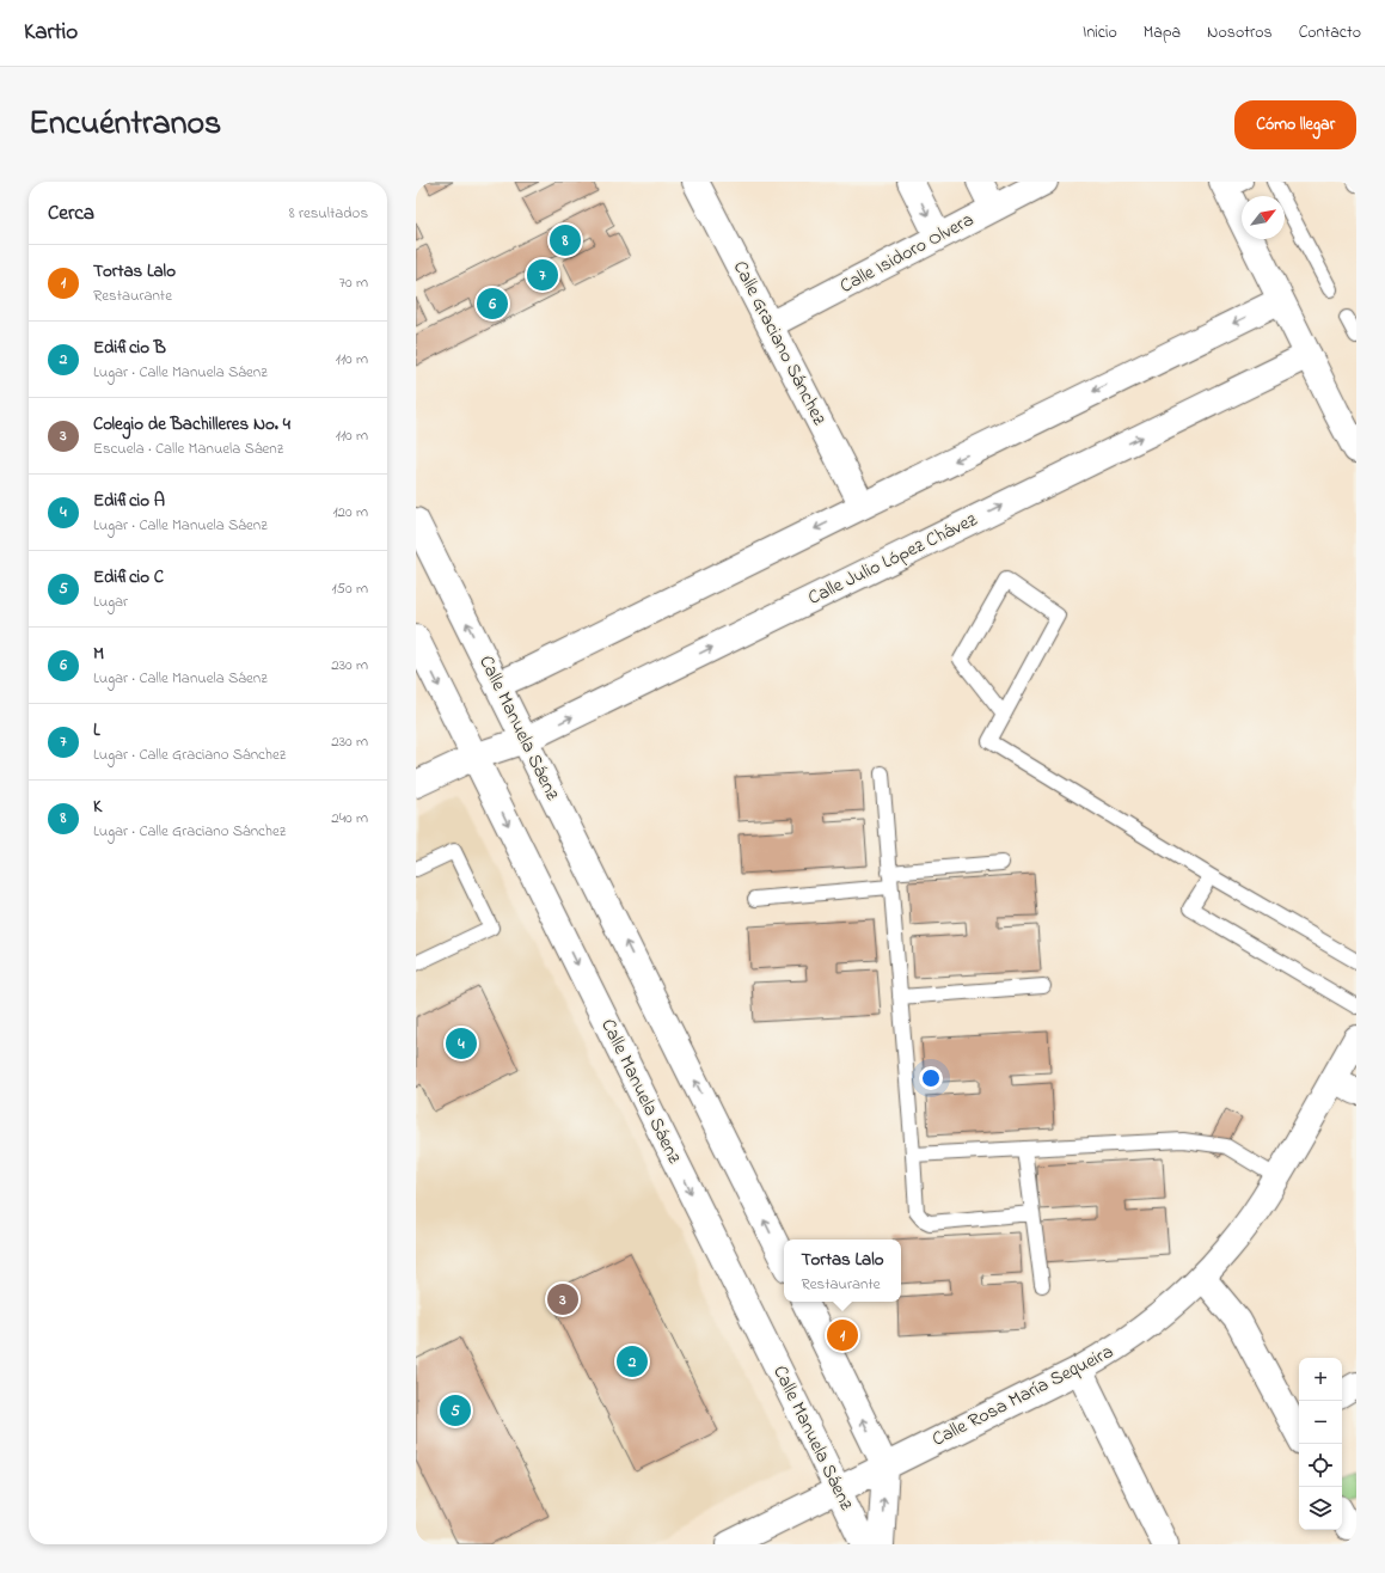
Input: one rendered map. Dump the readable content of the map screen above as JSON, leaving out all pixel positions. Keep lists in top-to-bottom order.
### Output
{
  "streets": {
    "street": [
      "Calle Isidoro Olvera",
      "Calle Graciano Sánchez",
      "Calle Julio López Chávez",
      "Calle Manuela Sáenz",
      "Calle Rosa María Sequeira"
    ]
  },
  "crossings": [
    ["Calle Isidoro Olvera", "Calle Graciano Sánchez"],
    ["Calle Julio López Chávez", "Calle Manuela Sáenz"],
    ["Calle Manuela Sáenz", "Calle Rosa María Sequeira"]
  ],
  "north": "top right",
  "page": {
    "header": "Kartio",
    "nav": [
      "Inicio",
      "Mapa",
      "Nosotros",
      "Contacto"
    ],
    "title": "Encuéntranos",
    "buttons": "Cómo llegar",
    "heading": ["Cerca", "8 resultados"],
    "pins": [
      "8",
      "7",
      "6",
      "4",
      "3",
      "1",
      "2",
      "5"
    ],
    "list": [
      {
        "mark": "1",
        "name": "Tortas Lalo",
        "note": "Restaurante",
        "value": "70 m"
      },
      {
        "mark": "2",
        "name": "Edificio B",
        "note": "Lugar · Calle Manuela Sáenz",
        "value": "110 m"
      },
      {
        "mark": "3",
        "name": "Colegio de Bachilleres No. 4",
        "note": "Escuela · Calle Manuela Sáenz",
        "value": "110 m"
      },
      {
        "mark": "4",
        "name": "Edificio A",
        "note": "Lugar · Calle Manuela Sáenz",
        "value": "120 m"
      },
      {
        "mark": "5",
        "name": "Edificio C",
        "note": "Lugar",
        "value": "150 m"
      },
      {
        "mark": "6",
        "name": "M",
        "note": "Lugar · Calle Manuela Sáenz",
        "value": "230 m"
      },
      {
        "mark": "7",
        "name": "L",
        "note": "Lugar · Calle Graciano Sánchez",
        "value": "230 m"
      },
      {
        "mark": "8",
        "name": "K",
        "note": "Lugar · Calle Graciano Sánchez",
        "value": "240 m"
      }
    ],
    "popup": ["Tortas Lalo", "Restaurante"],
    "map_buttons": ["+", "−"]
  }
}
